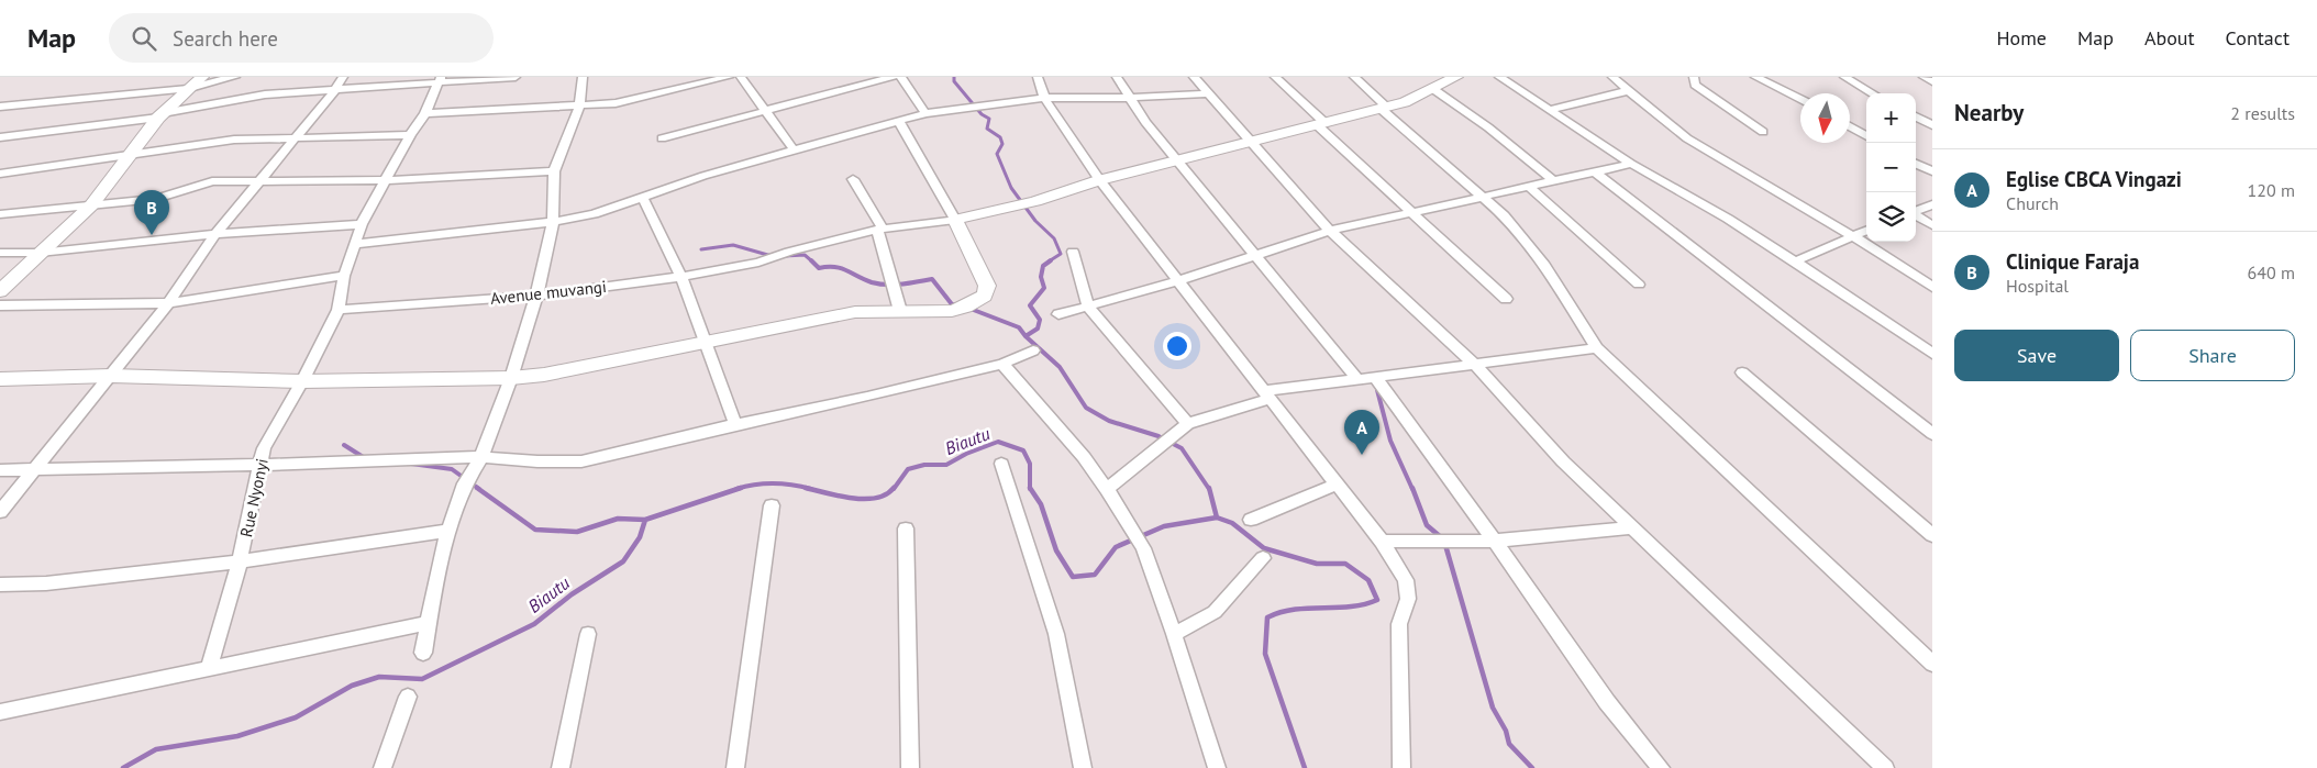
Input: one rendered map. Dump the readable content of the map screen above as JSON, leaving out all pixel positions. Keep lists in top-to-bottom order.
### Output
{
  "streets": {
    "street": ["Avenue muvangi", "Rue Nyonyi"]
  },
  "crossings": [
    ["Avenue muvangi", "Rue Nyonyi"]
  ],
  "water": ["Biautu"],
  "north": "bottom",
  "page": {
    "header": "Map",
    "search": "Search here",
    "nav": [
      "Home",
      "Map",
      "About",
      "Contact"
    ],
    "heading": ["Nearby", "2 results"],
    "map_buttons": ["+", "−"],
    "list": [
      {
        "mark": "A",
        "name": "Eglise CBCA Vingazi",
        "note": "Church",
        "value": "120 m"
      },
      {
        "mark": "B",
        "name": "Clinique Faraja",
        "note": "Hospital",
        "value": "640 m"
      }
    ],
    "pins": ["B", "A"],
    "buttons": ["Save", "Share"]
  }
}
